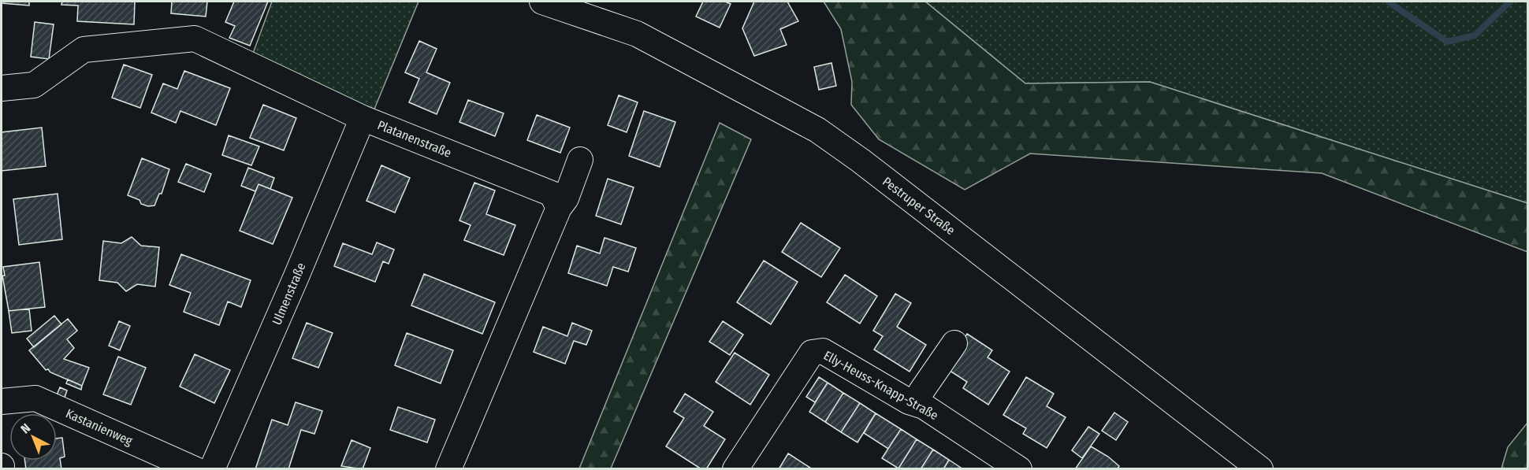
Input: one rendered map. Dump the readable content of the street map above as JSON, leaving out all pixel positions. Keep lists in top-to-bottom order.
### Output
{
  "streets": {
    "street": [
      "Platanenstraße",
      "Pestruper Straße",
      "Ulmenstraße",
      "Elly-Heuss-Knapp-Straße",
      "Kastanienweg"
    ]
  },
  "crossings": [
    ["Platanenstraße", "Ulmenstraße"]
  ],
  "north": "top left"
}
